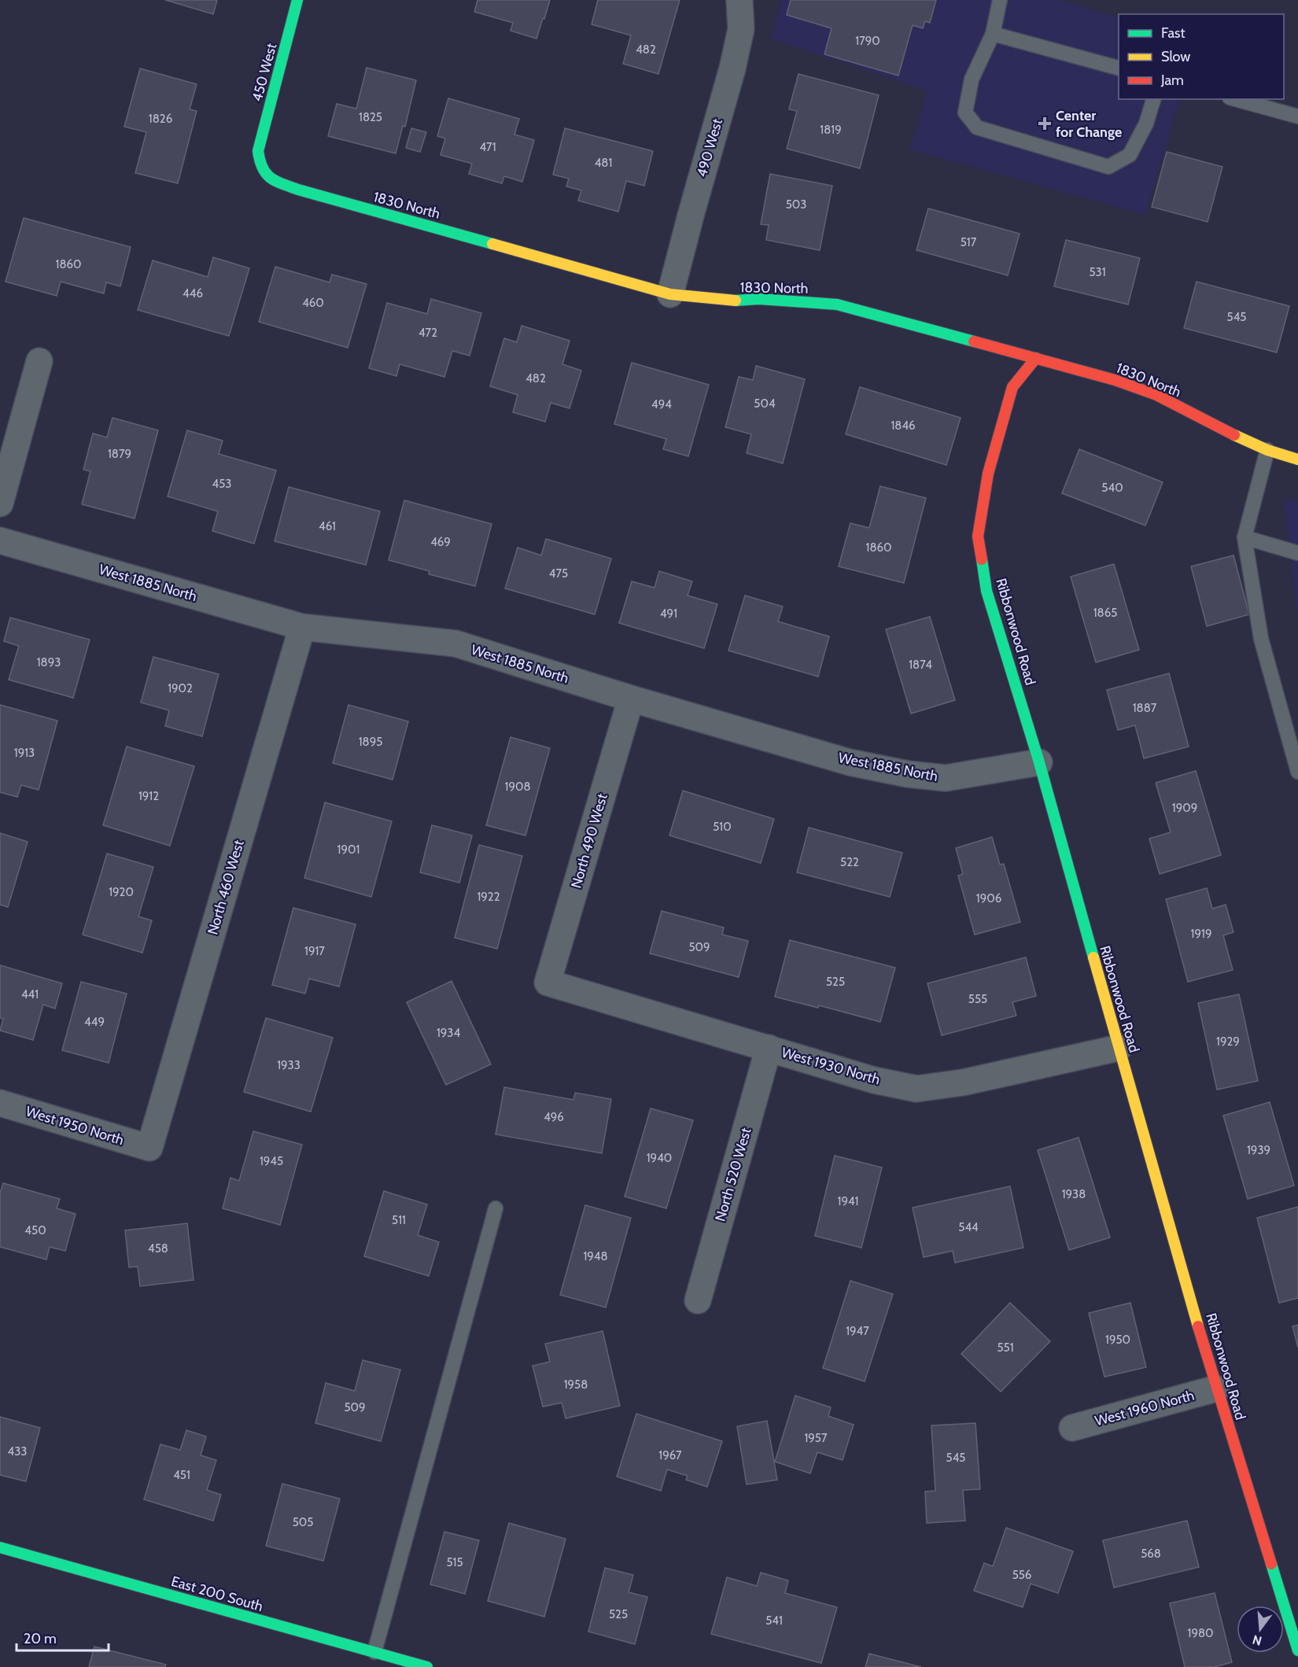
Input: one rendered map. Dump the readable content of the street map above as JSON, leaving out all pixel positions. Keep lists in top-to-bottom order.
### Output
{
  "streets": {
    "street": [
      "450 West",
      "490 West",
      "1830 North",
      "West 1885 North",
      "Ribbonwood Road",
      "North 490 West",
      "North 460 West",
      "West 1930 North",
      "West 1950 North",
      "North 520 West",
      "West 1960 North",
      "East 200 South"
    ]
  },
  "crossings": [
    ["450 West", "1830 North"],
    ["490 West", "1830 North"],
    ["1830 North", "Ribbonwood Road"],
    ["West 1885 North", "Ribbonwood Road"],
    ["West 1885 North", "North 490 West"],
    ["West 1885 North", "North 460 West"],
    ["Ribbonwood Road", "West 1930 North"],
    ["Ribbonwood Road", "West 1960 North"],
    ["North 490 West", "West 1930 North"],
    ["North 460 West", "West 1950 North"],
    ["West 1930 North", "North 520 West"]
  ],
  "places": {
    "health": ["Center for Change"]
  },
  "house_numbers": [
    "1790",
    "482",
    "1825",
    "1826",
    "1819",
    "471",
    "481",
    "503",
    "517",
    "1860",
    "531",
    "446",
    "460",
    "545",
    "472",
    "482",
    "504",
    "494",
    "1846",
    "1879",
    "453",
    "540",
    "461",
    "469",
    "1860",
    "475",
    "1865",
    "491",
    "1893",
    "1874",
    "1902",
    "1887",
    "1895",
    "1913",
    "1908",
    "1912",
    "1909",
    "510",
    "1901",
    "522",
    "1920",
    "1922",
    "1906",
    "1919",
    "509",
    "1917",
    "525",
    "441",
    "555",
    "449",
    "1934",
    "1929",
    "1933",
    "496",
    "1939",
    "1940",
    "1945",
    "1938",
    "1941",
    "511",
    "544",
    "450",
    "458",
    "1948",
    "1947",
    "1950",
    "551",
    "1958",
    "509",
    "1957",
    "433",
    "1967",
    "545",
    "451",
    "505",
    "568",
    "515",
    "556",
    "525",
    "541",
    "1980"
  ],
  "legend": ["Fast", "Slow", "Jam"],
  "scale_bar": "20 m",
  "north": "bottom"
}
